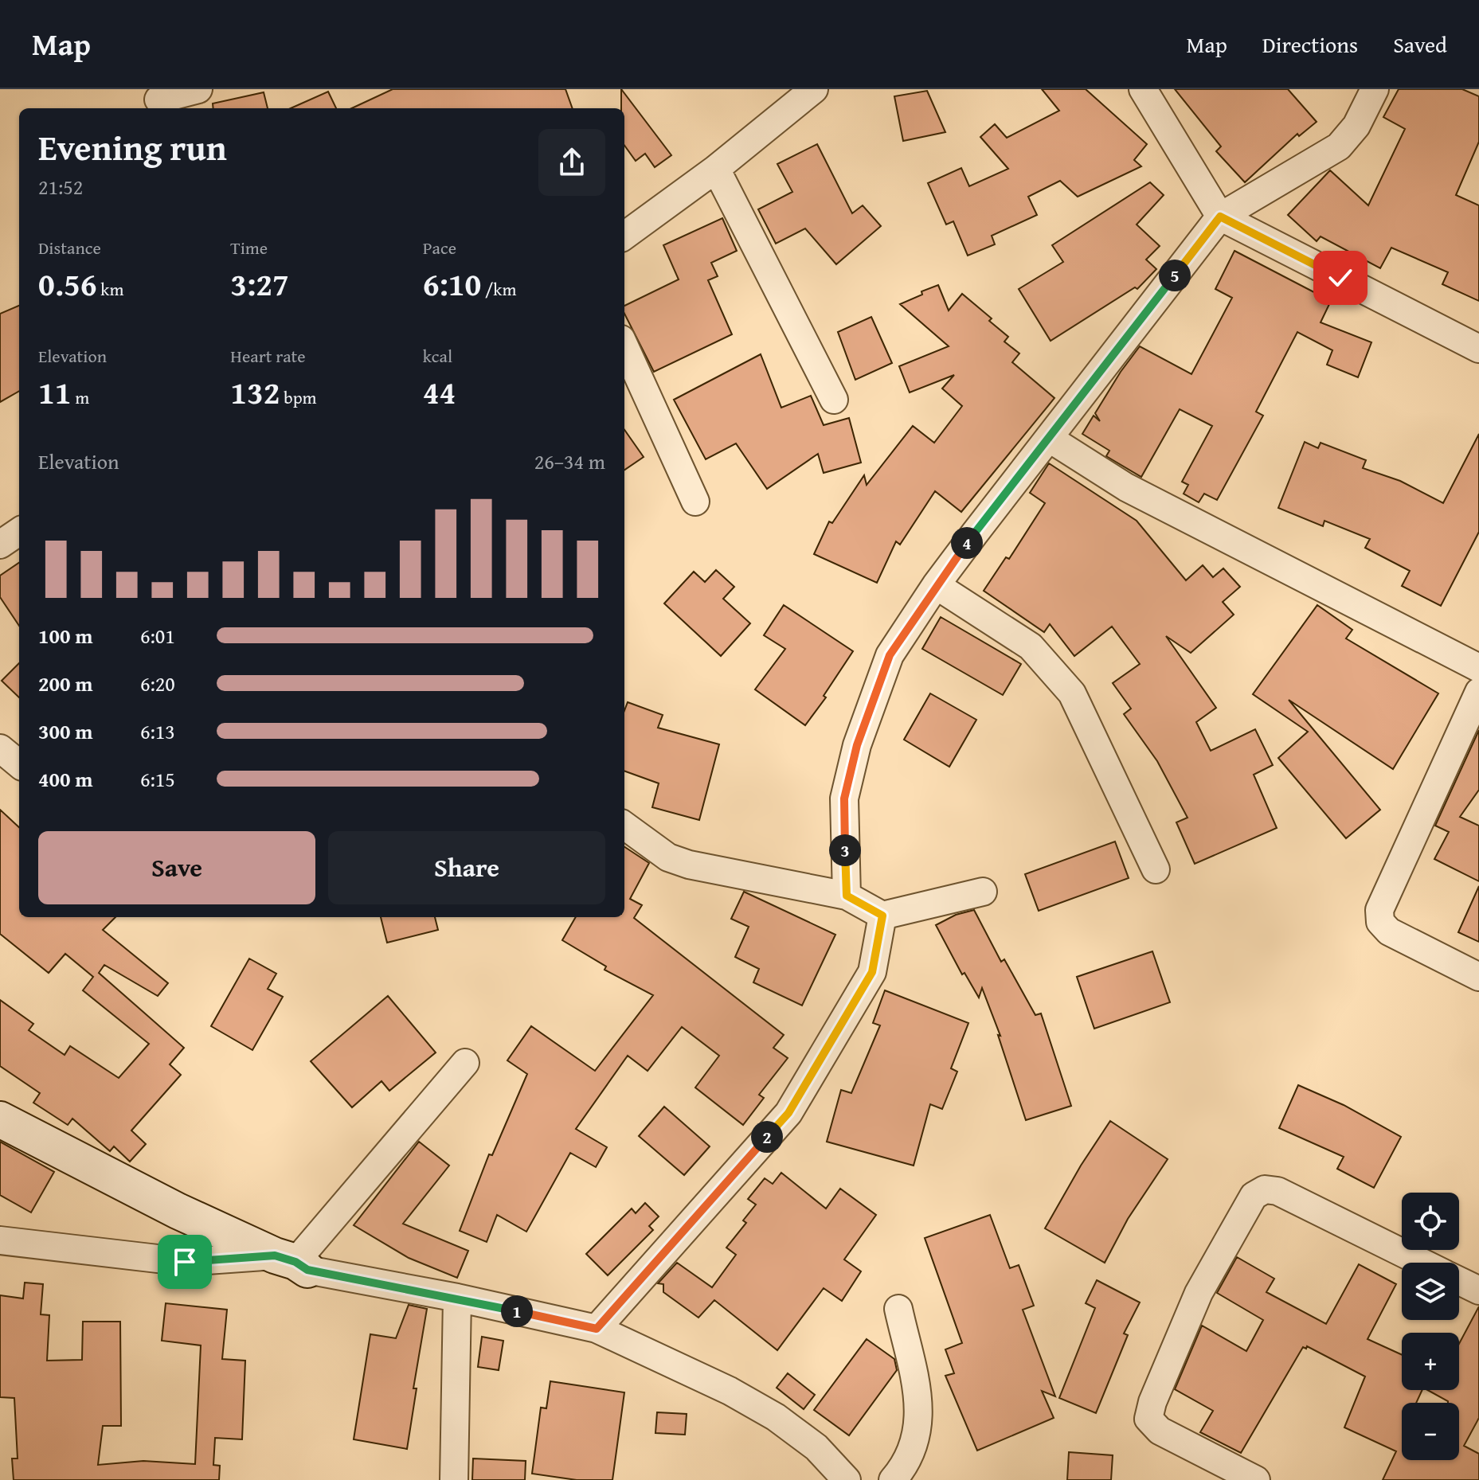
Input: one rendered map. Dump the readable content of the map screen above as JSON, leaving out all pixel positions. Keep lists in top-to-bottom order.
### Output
{
  "page": {
    "header": "Map",
    "nav": ["Map", "Directions", "Saved"],
    "heading": ["Evening run", "21:52"],
    "stats": [
      ["Distance", "0.56 km"],
      ["Time", "3:27"],
      ["Pace", "6:10 /km"],
      ["Elevation", "11 m"],
      ["Heart rate", "132 bpm"],
      ["kcal", "44"]
    ],
    "pins": [
      "5",
      "4",
      "3",
      "2",
      "1"
    ],
    "chart": ["Elevation", "26–34 m"],
    "list": [
      {
        "name": "100 m",
        "note": "6:01"
      },
      {
        "name": "200 m",
        "note": "6:20"
      },
      {
        "name": "300 m",
        "note": "6:13"
      },
      {
        "name": "400 m",
        "note": "6:15"
      }
    ],
    "buttons": ["Save", "Share"],
    "map_buttons": ["+", "−"]
  }
}
